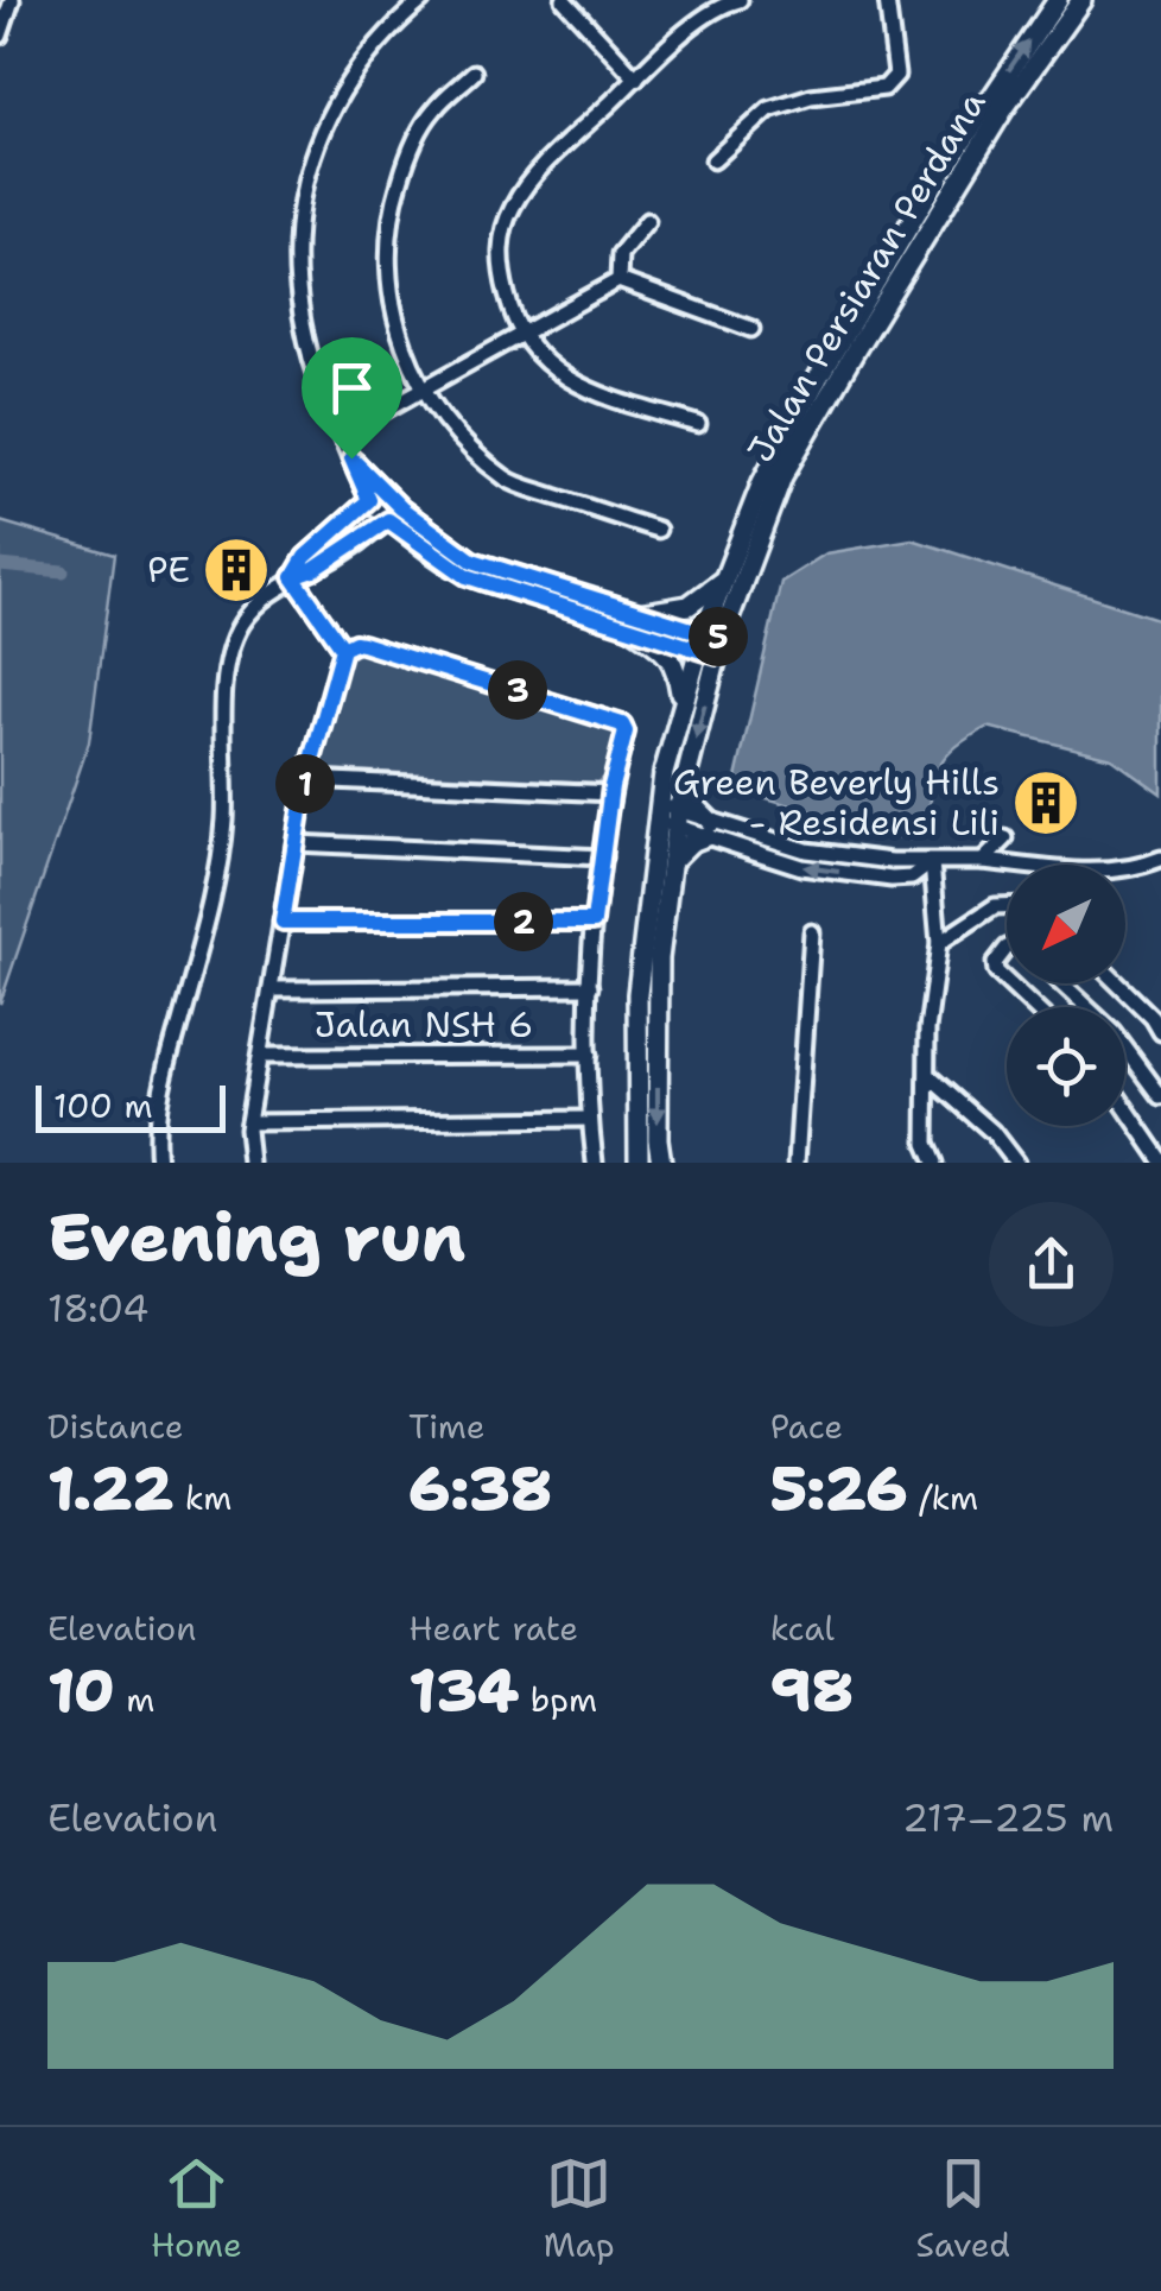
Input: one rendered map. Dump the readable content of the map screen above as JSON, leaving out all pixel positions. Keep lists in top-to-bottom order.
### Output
{
  "streets": {
    "main road": ["Jalan Persiaran Perdana"],
    "street": ["Jalan NSH 6"]
  },
  "places": {
    "building": ["PE", "Green Beverly Hills - Residensi Lili"]
  },
  "scale_bar": "100 m",
  "north": "bottom left",
  "page": {
    "pins": [
      "5",
      "3",
      "1",
      "2"
    ],
    "scale": "100 m",
    "heading": ["Evening run", "18:04"],
    "stats": [
      ["Distance", "1.22 km"],
      ["Time", "6:38"],
      ["Pace", "5:26 /km"],
      ["Elevation", "10 m"],
      ["Heart rate", "134 bpm"],
      ["kcal", "98"]
    ],
    "chart": ["Elevation", "217–225 m"],
    "tabs": ["Home", "Map", "Saved"]
  }
}
